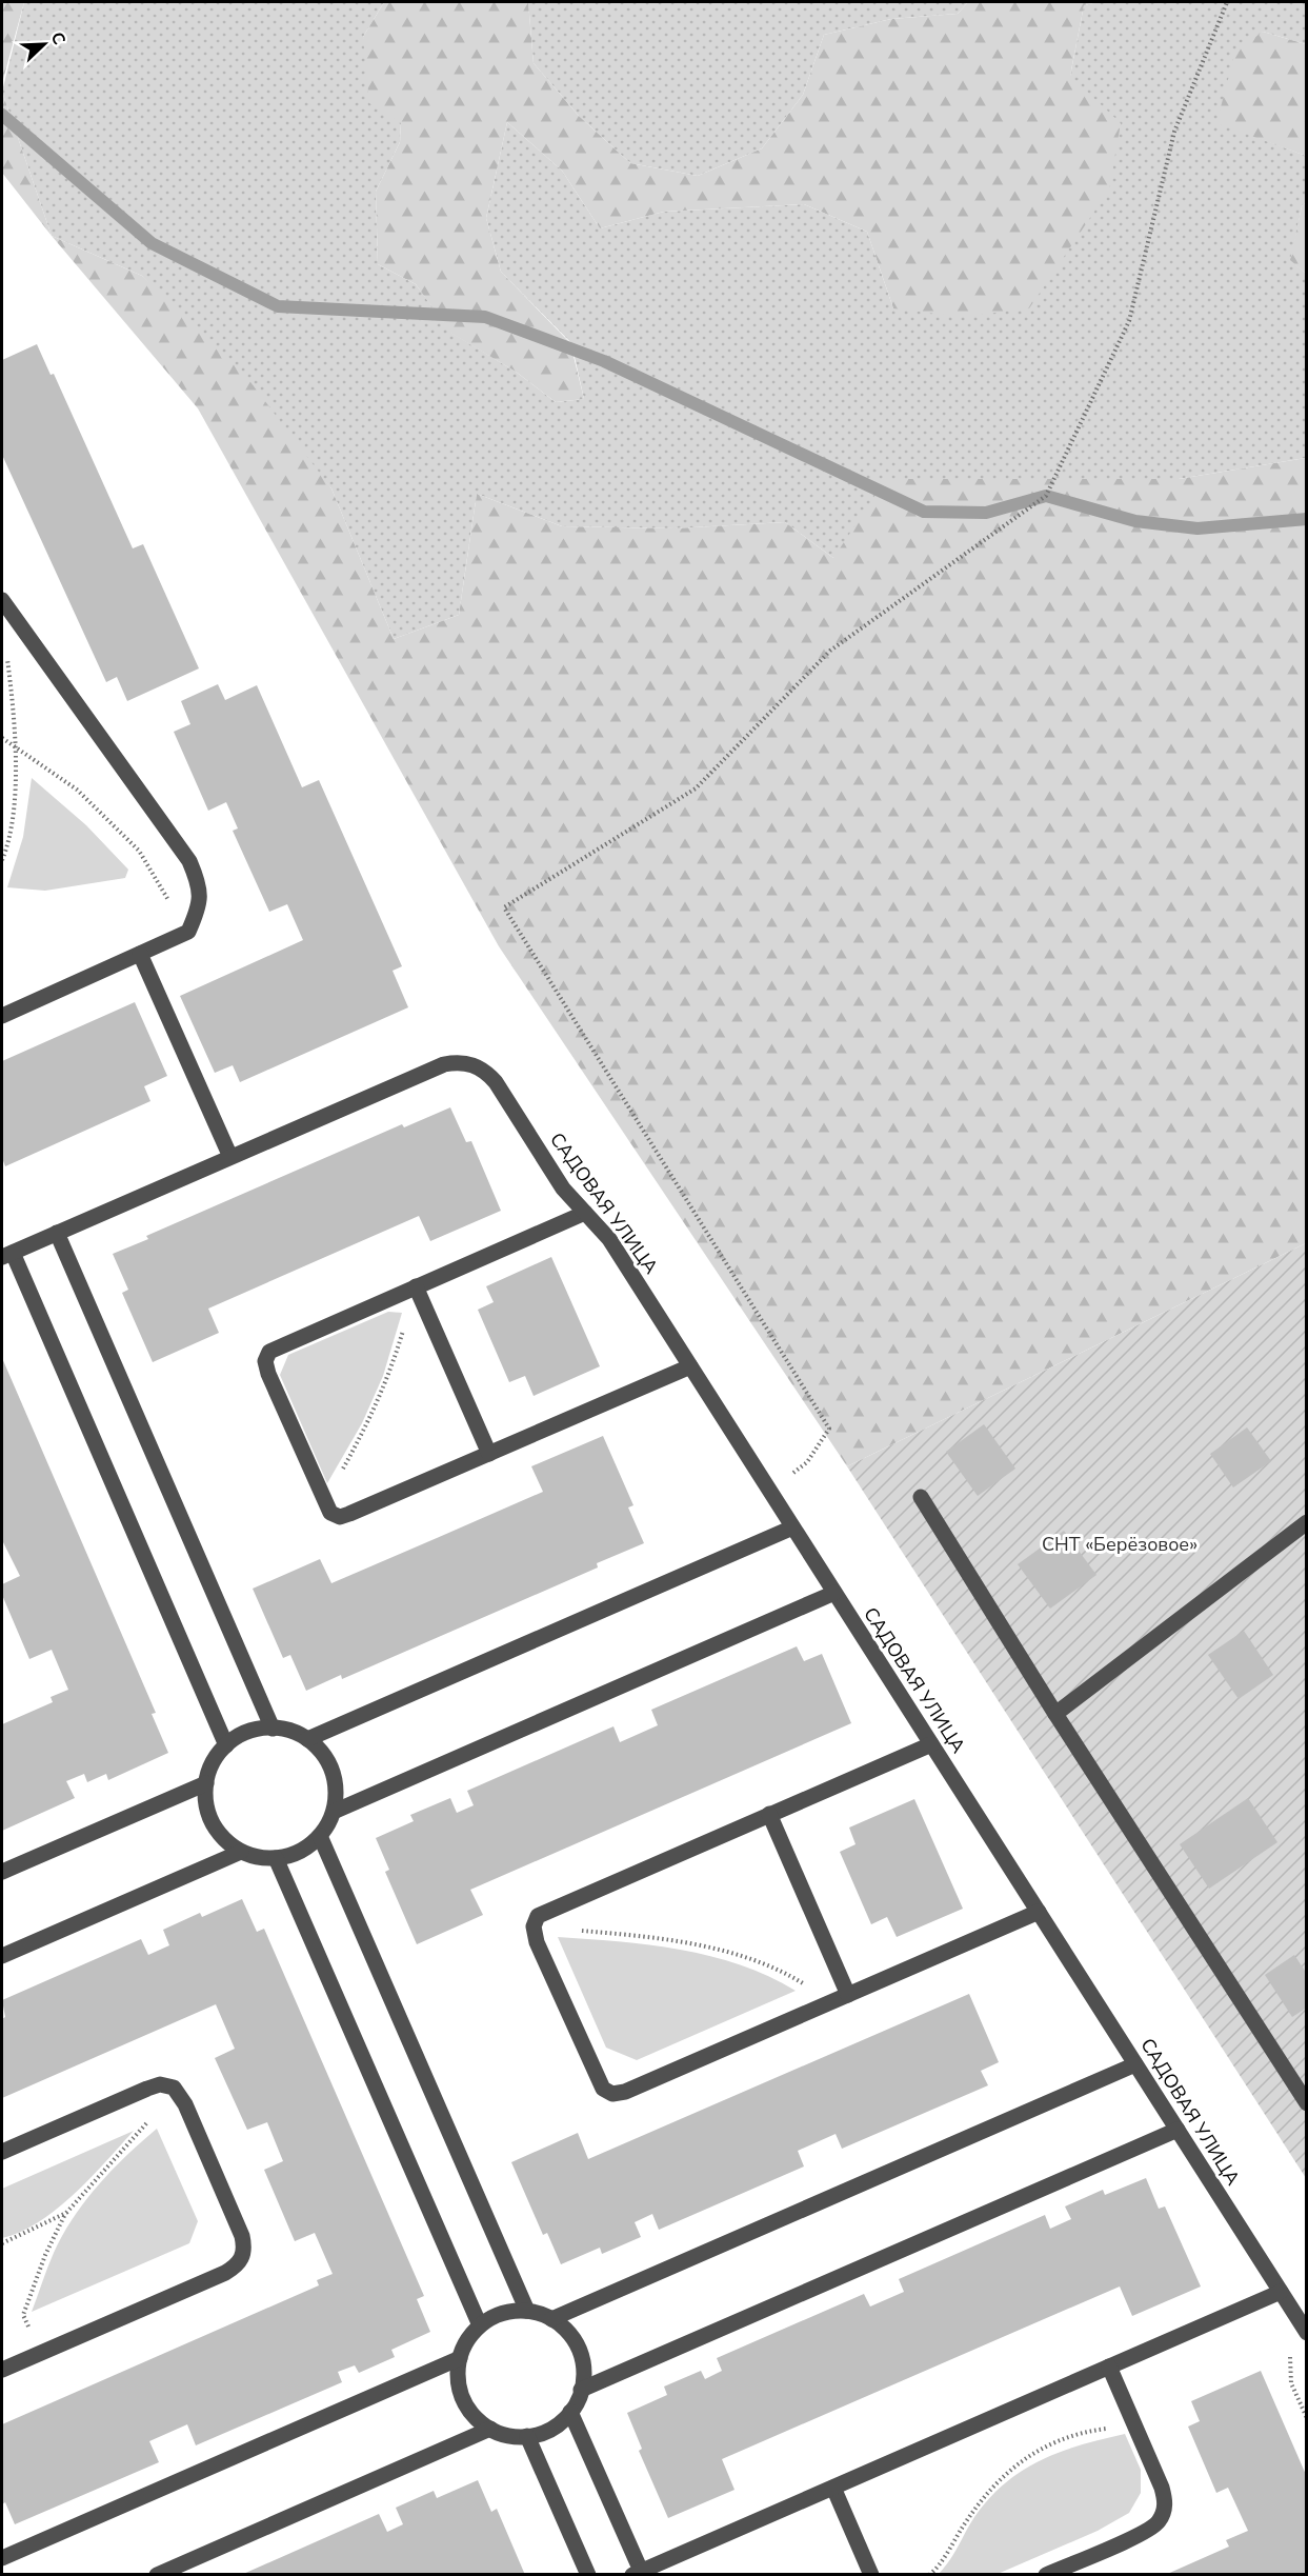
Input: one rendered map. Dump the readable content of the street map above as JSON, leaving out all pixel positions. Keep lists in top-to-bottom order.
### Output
{
  "streets": {
    "street": ["САДОВАЯ УЛИЦА"]
  },
  "parks": ["СНТ «Берёзовое»"],
  "north": "top right"
}
